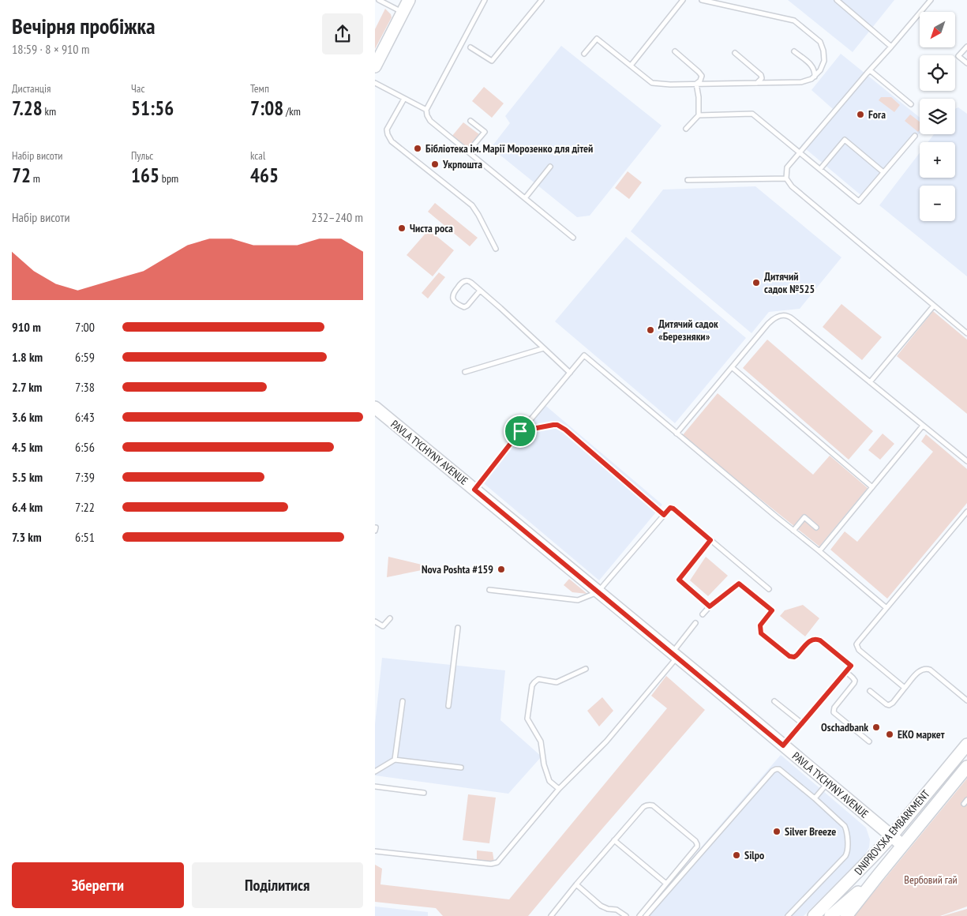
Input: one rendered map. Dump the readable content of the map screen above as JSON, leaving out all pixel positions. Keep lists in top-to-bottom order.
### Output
{
  "streets": {
    "street": ["PAVLA TYCHYNY AVENUE", "DNIPROVSKA EMBARKMENT"]
  },
  "crossings": [
    ["PAVLA TYCHYNY AVENUE", "DNIPROVSKA EMBARKMENT"]
  ],
  "parks": ["Вербовий гай"],
  "places": [
    "Fora",
    "Бібліотека ім. Марії Морозенко для дітей",
    "Укрпошта",
    "Чиста роса",
    "Дитячий садок №525",
    "Дитячий садок «Березняки»",
    "Nova Poshta #159",
    "Oschadbank",
    "ЕКО маркет",
    "Silver Breeze",
    "Silpo"
  ],
  "north": "bottom left",
  "page": {
    "heading": ["Вечірня пробіжка", "18:59 · 8 × 910 m"],
    "map_buttons": ["+", "−"],
    "stats": [
      ["Дистанція", "7.28 km"],
      ["Час", "51:56"],
      ["Темп", "7:08 /km"],
      ["Набір висоти", "72 m"],
      ["Пульс", "165 bpm"],
      ["kcal", "465"]
    ],
    "chart": ["Набір висоти", "232–240 m"],
    "list": [
      {
        "name": "910 m",
        "note": "7:00"
      },
      {
        "name": "1.8 km",
        "note": "6:59"
      },
      {
        "name": "2.7 km",
        "note": "7:38"
      },
      {
        "name": "3.6 km",
        "note": "6:43"
      },
      {
        "name": "4.5 km",
        "note": "6:56"
      },
      {
        "name": "5.5 km",
        "note": "7:39"
      },
      {
        "name": "6.4 km",
        "note": "7:22"
      },
      {
        "name": "7.3 km",
        "note": "6:51"
      }
    ],
    "buttons": ["Зберегти", "Поділитися"]
  }
}
